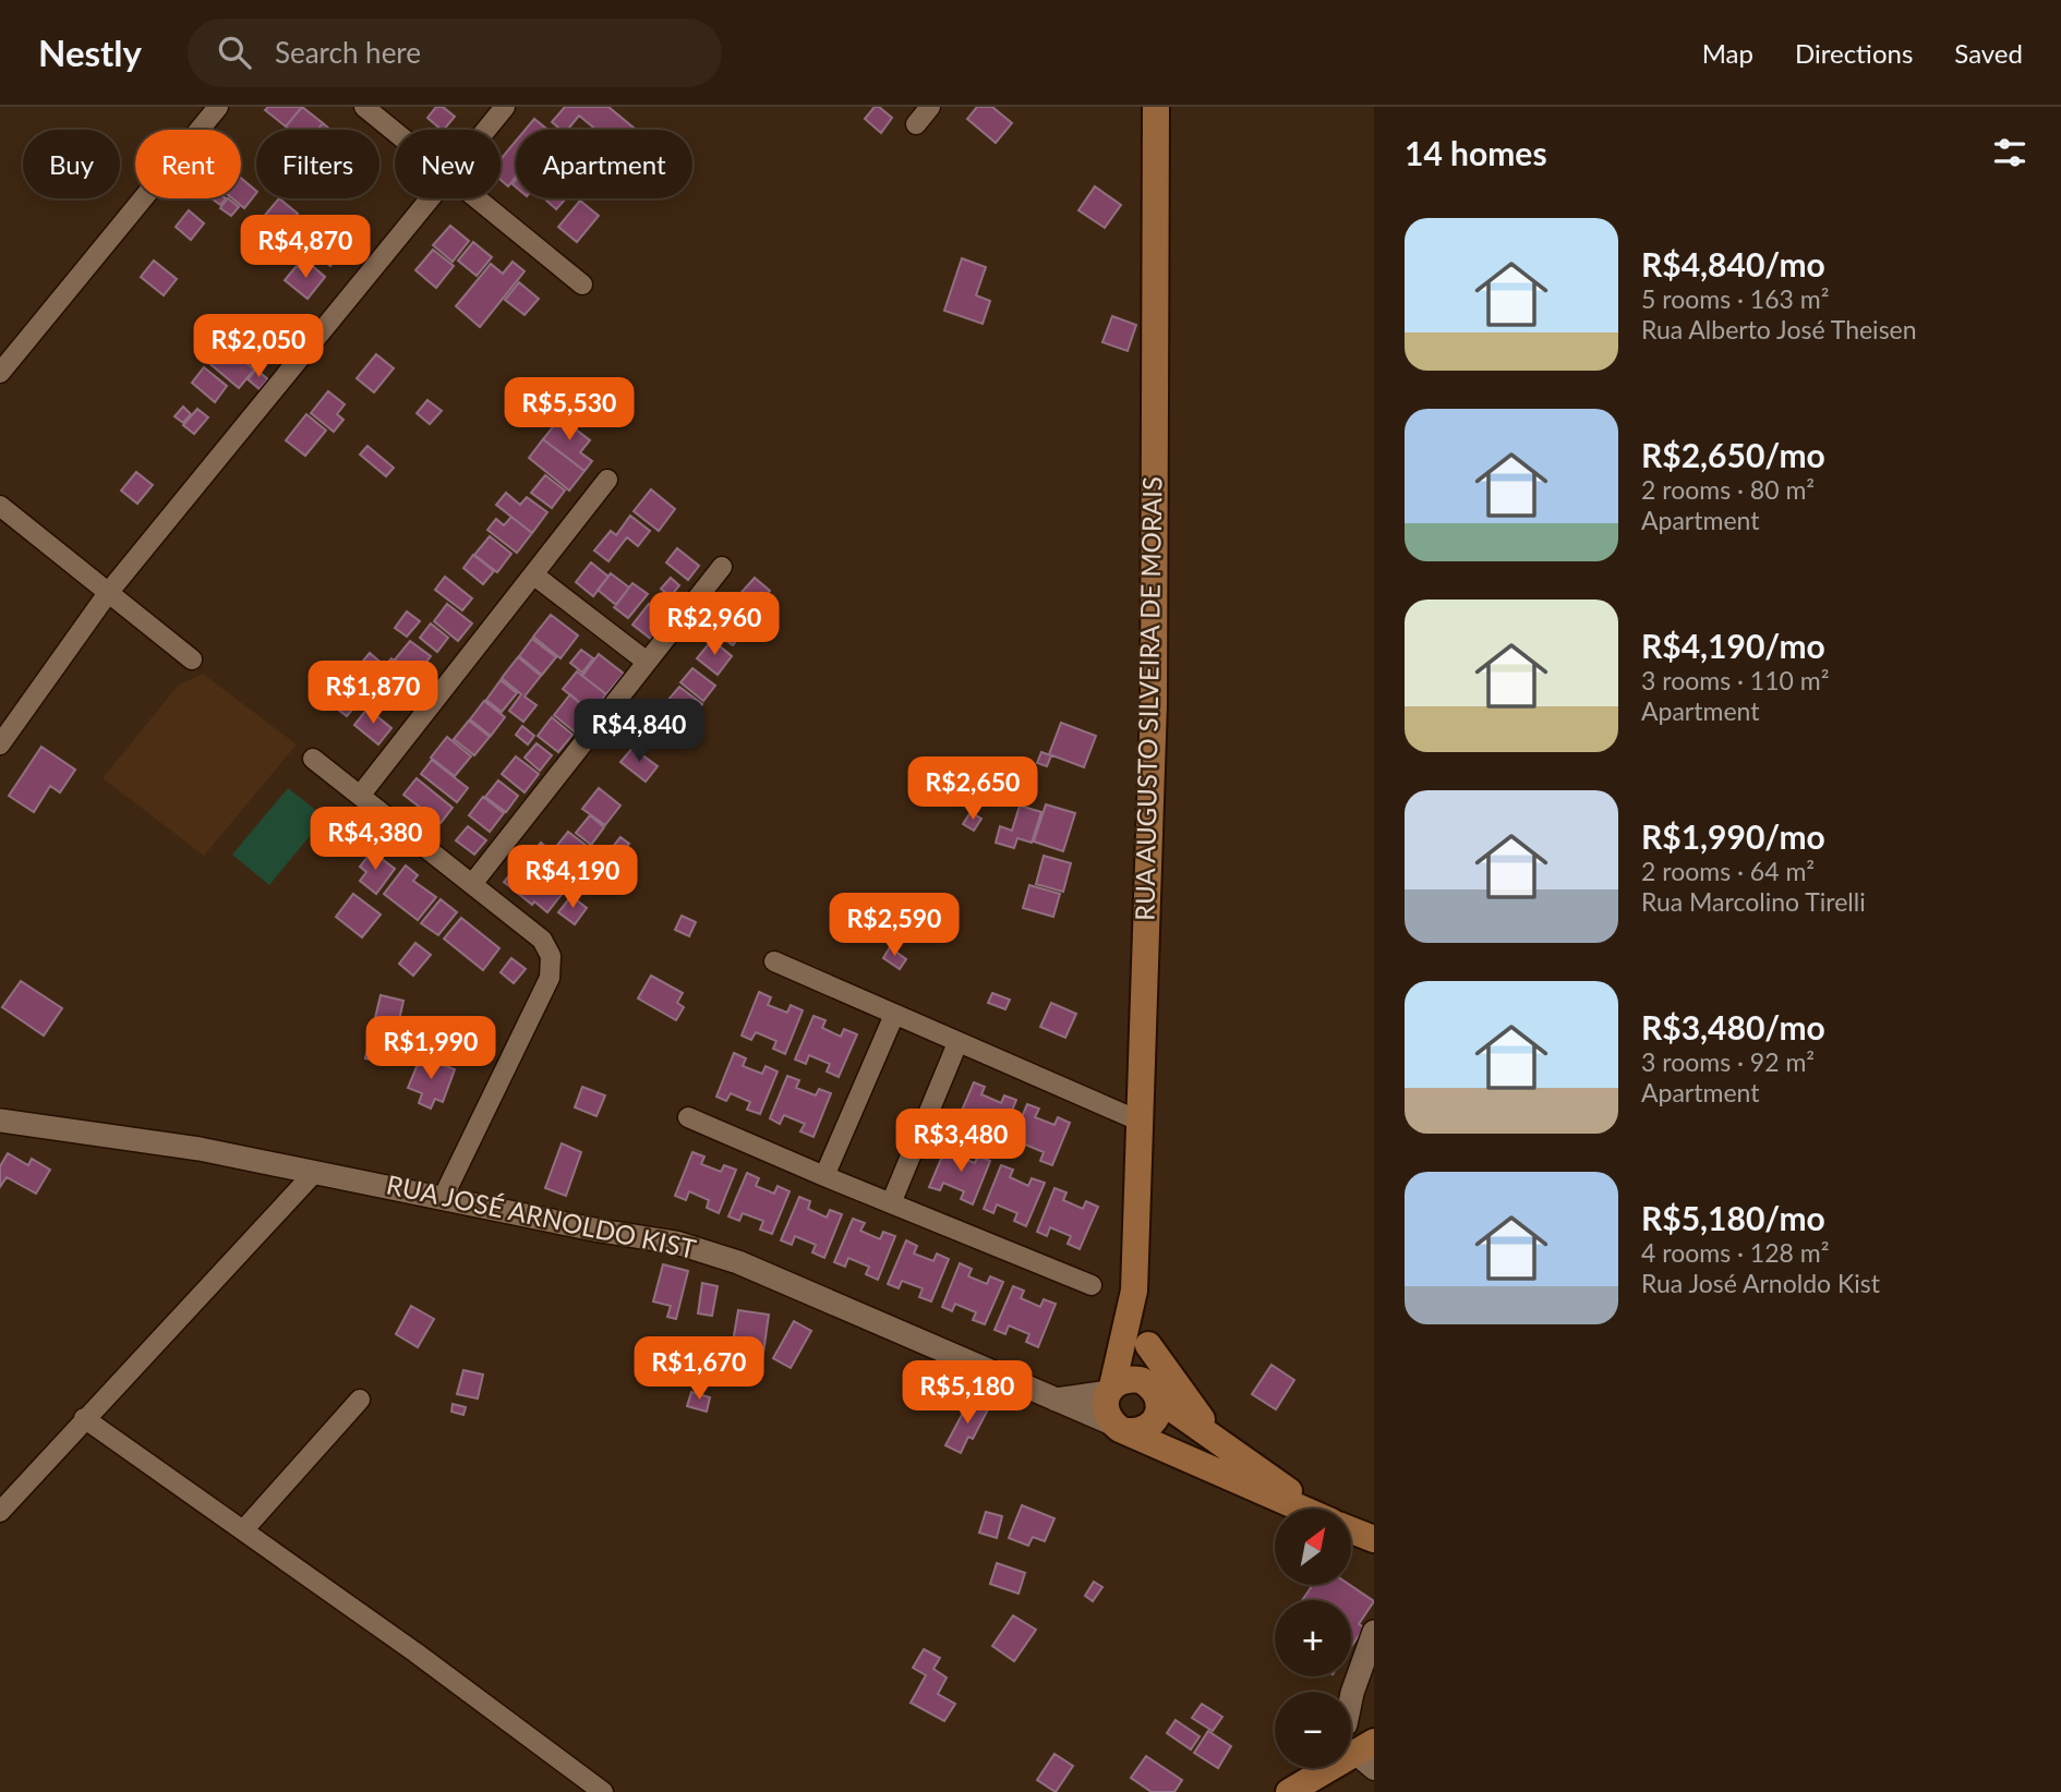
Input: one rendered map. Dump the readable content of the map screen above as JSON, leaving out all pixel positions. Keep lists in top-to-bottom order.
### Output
{
  "streets": {
    "main road": ["RUA AUGUSTO SILVEIRA DE MORAIS", "RUA JOSÉ ARNOLDO KIST"]
  },
  "crossings": [
    ["RUA AUGUSTO SILVEIRA DE MORAIS", "RUA JOSÉ ARNOLDO KIST"]
  ],
  "north": "top right",
  "page": {
    "header": "Nestly",
    "search": "Search here",
    "nav": ["Map", "Directions", "Saved"],
    "heading": "14 homes",
    "chip": [
      "Buy",
      "Rent",
      "Filters",
      "New",
      "Apartment"
    ],
    "list": [
      {
        "name": "R$4,840/mo",
        "note": "5 rooms · 163 m² · Rua Alberto José Theisen"
      },
      {
        "name": "R$2,650/mo",
        "note": "2 rooms · 80 m² · Apartment"
      },
      {
        "name": "R$4,190/mo",
        "note": "3 rooms · 110 m² · Apartment"
      },
      {
        "name": "R$1,990/mo",
        "note": "2 rooms · 64 m² · Rua Marcolino Tirelli"
      },
      {
        "name": "R$3,480/mo",
        "note": "3 rooms · 92 m² · Apartment"
      },
      {
        "name": "R$5,180/mo",
        "note": "4 rooms · 128 m² · Rua José Arnoldo Kist"
      }
    ],
    "price": [
      "R$4,870",
      "R$2,050",
      "R$5,530",
      "R$2,960",
      "R$1,870",
      "R$4,840",
      "R$2,650",
      "R$4,380",
      "R$4,190",
      "R$2,590",
      "R$1,990",
      "R$3,480",
      "R$1,670",
      "R$5,180"
    ],
    "map_buttons": ["+", "−"]
  }
}
